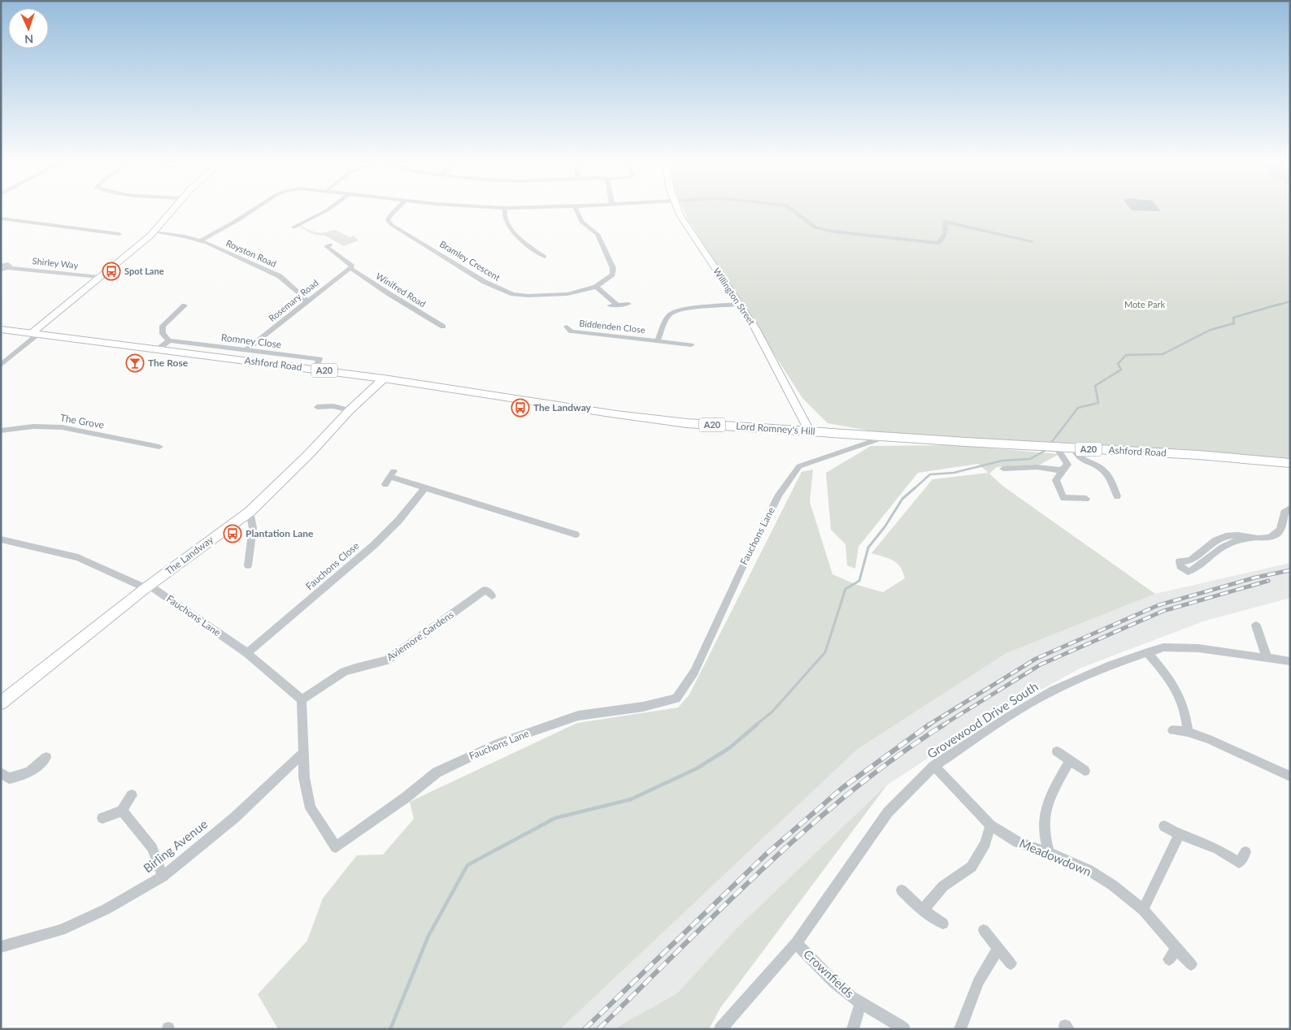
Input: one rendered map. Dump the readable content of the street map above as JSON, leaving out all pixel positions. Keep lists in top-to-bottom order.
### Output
{
  "streets": {
    "main road": ["Ashford Road", "A20", "Lord Romney's Hill"],
    "street": [
      "Royston Road",
      "Bramley Crescent",
      "Shirley Way",
      "Winifred Road",
      "Willington Street",
      "Rosemary Road",
      "Biddenden Close",
      "Romney Close",
      "The Grove",
      "Fauchons Lane",
      "The Landway",
      "Fauchons Close",
      "Aviemore Gardens",
      "Grovewood Drive South",
      "Birling Avenue",
      "Meadowdown",
      "Crownfields"
    ]
  },
  "crossings": [
    ["Royston Road", "Rosemary Road"],
    ["Winifred Road", "Rosemary Road"],
    ["Willington Street", "Biddenden Close"],
    ["Willington Street", "Lord Romney's Hill"],
    ["Rosemary Road", "Romney Close"],
    ["Romney Close", "Ashford Road"],
    ["Ashford Road", "Lord Romney's Hill"],
    ["Ashford Road", "Fauchons Lane"],
    ["Ashford Road", "The Landway"],
    ["Lord Romney's Hill", "Fauchons Lane"],
    ["Fauchons Lane", "The Landway"],
    ["Fauchons Lane", "Fauchons Close"],
    ["Fauchons Lane", "Aviemore Gardens"],
    ["Fauchons Lane", "Birling Avenue"],
    ["Grovewood Drive South", "Meadowdown"],
    ["Grovewood Drive South", "Crownfields"]
  ],
  "parks": ["Mote Park"],
  "places": {
    "bus stop": ["Spot Lane", "The Landway", "Plantation Lane"],
    "bar": ["The Rose"]
  },
  "north": "bottom"
}
